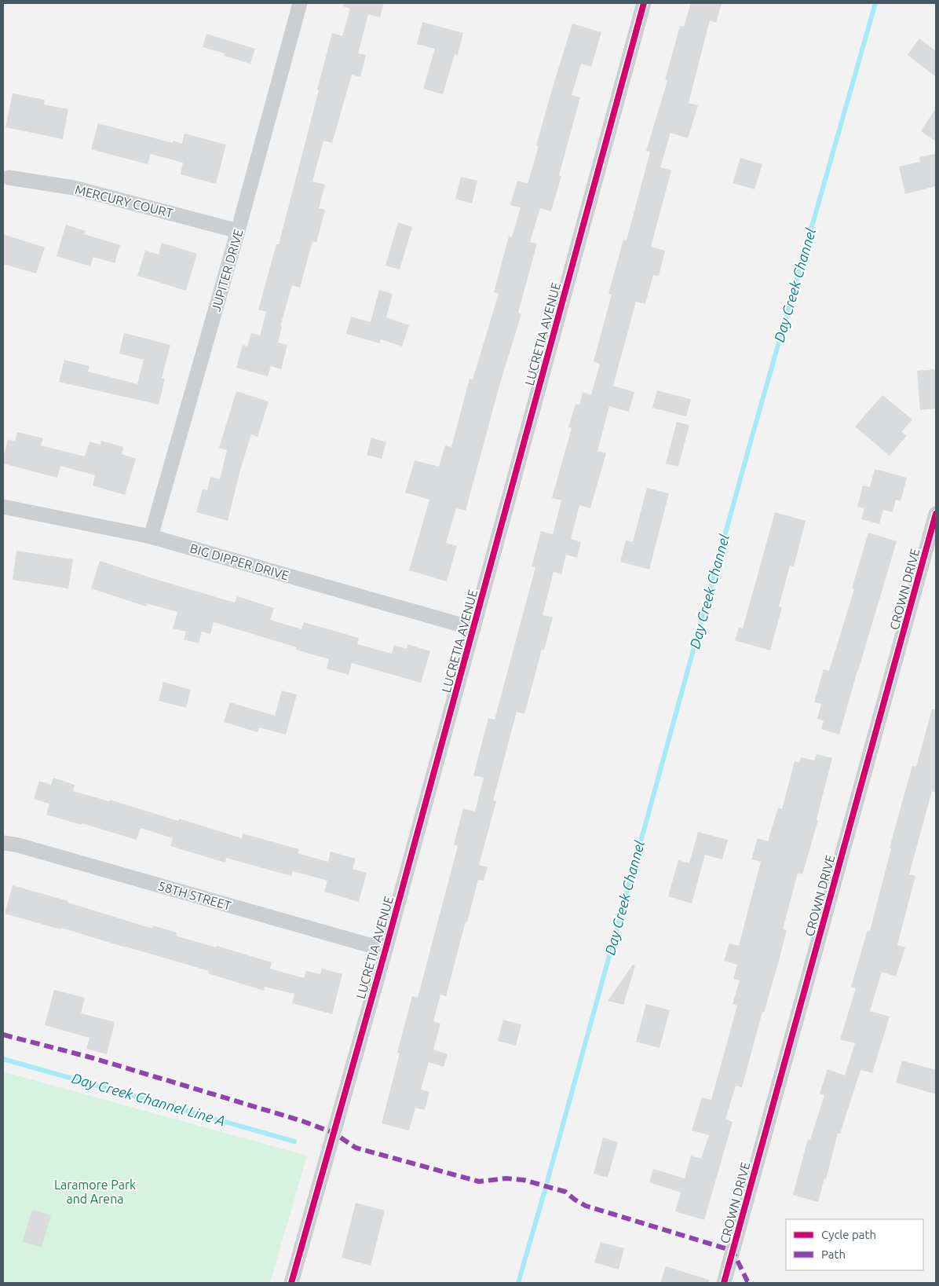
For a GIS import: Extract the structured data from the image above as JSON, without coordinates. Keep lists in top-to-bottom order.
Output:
{
  "streets": {
    "street": [
      "MERCURY COURT",
      "JUPITER DRIVE",
      "LUCRETIA AVENUE",
      "BIG DIPPER DRIVE",
      "CROWN DRIVE",
      "58TH STREET"
    ]
  },
  "crossings": [
    ["MERCURY COURT", "JUPITER DRIVE"],
    ["JUPITER DRIVE", "BIG DIPPER DRIVE"],
    ["LUCRETIA AVENUE", "BIG DIPPER DRIVE"],
    ["LUCRETIA AVENUE", "58TH STREET"]
  ],
  "water": ["Day Creek Channel", "Day Creek Channel Line A"],
  "parks": ["Laramore Park and Arena"],
  "legend": ["Cycle path", "Path"]
}
